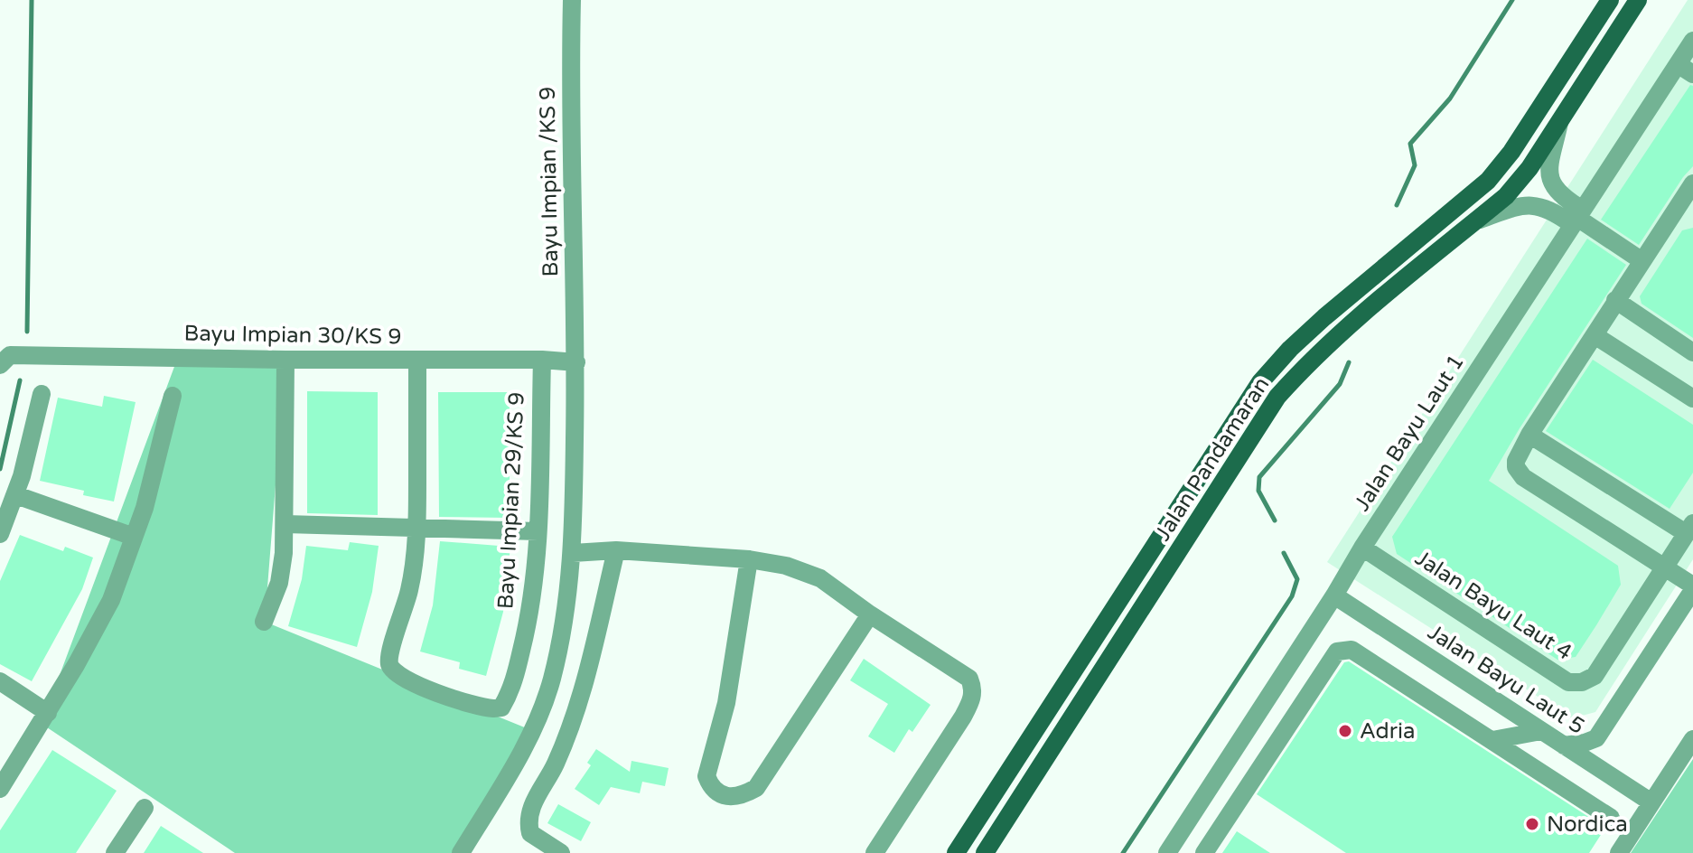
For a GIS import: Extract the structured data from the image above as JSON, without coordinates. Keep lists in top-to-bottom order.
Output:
{
  "streets": {
    "main road": ["Jalan Pandamaran"],
    "street": [
      "Bayu Impian /KS 9",
      "Bayu Impian 30/KS 9",
      "Jalan Bayu Laut 1",
      "Bayu Impian 29/KS 9",
      "Jalan Bayu Laut 4",
      "Jalan Bayu Laut 5"
    ]
  },
  "crossings": [
    ["Bayu Impian /KS 9", "Bayu Impian 30/KS 9"],
    ["Bayu Impian 30/KS 9", "Bayu Impian 29/KS 9"],
    ["Jalan Bayu Laut 1", "Jalan Bayu Laut 4"],
    ["Jalan Bayu Laut 1", "Jalan Bayu Laut 5"]
  ],
  "places": ["Adria", "Nordica"]
}
